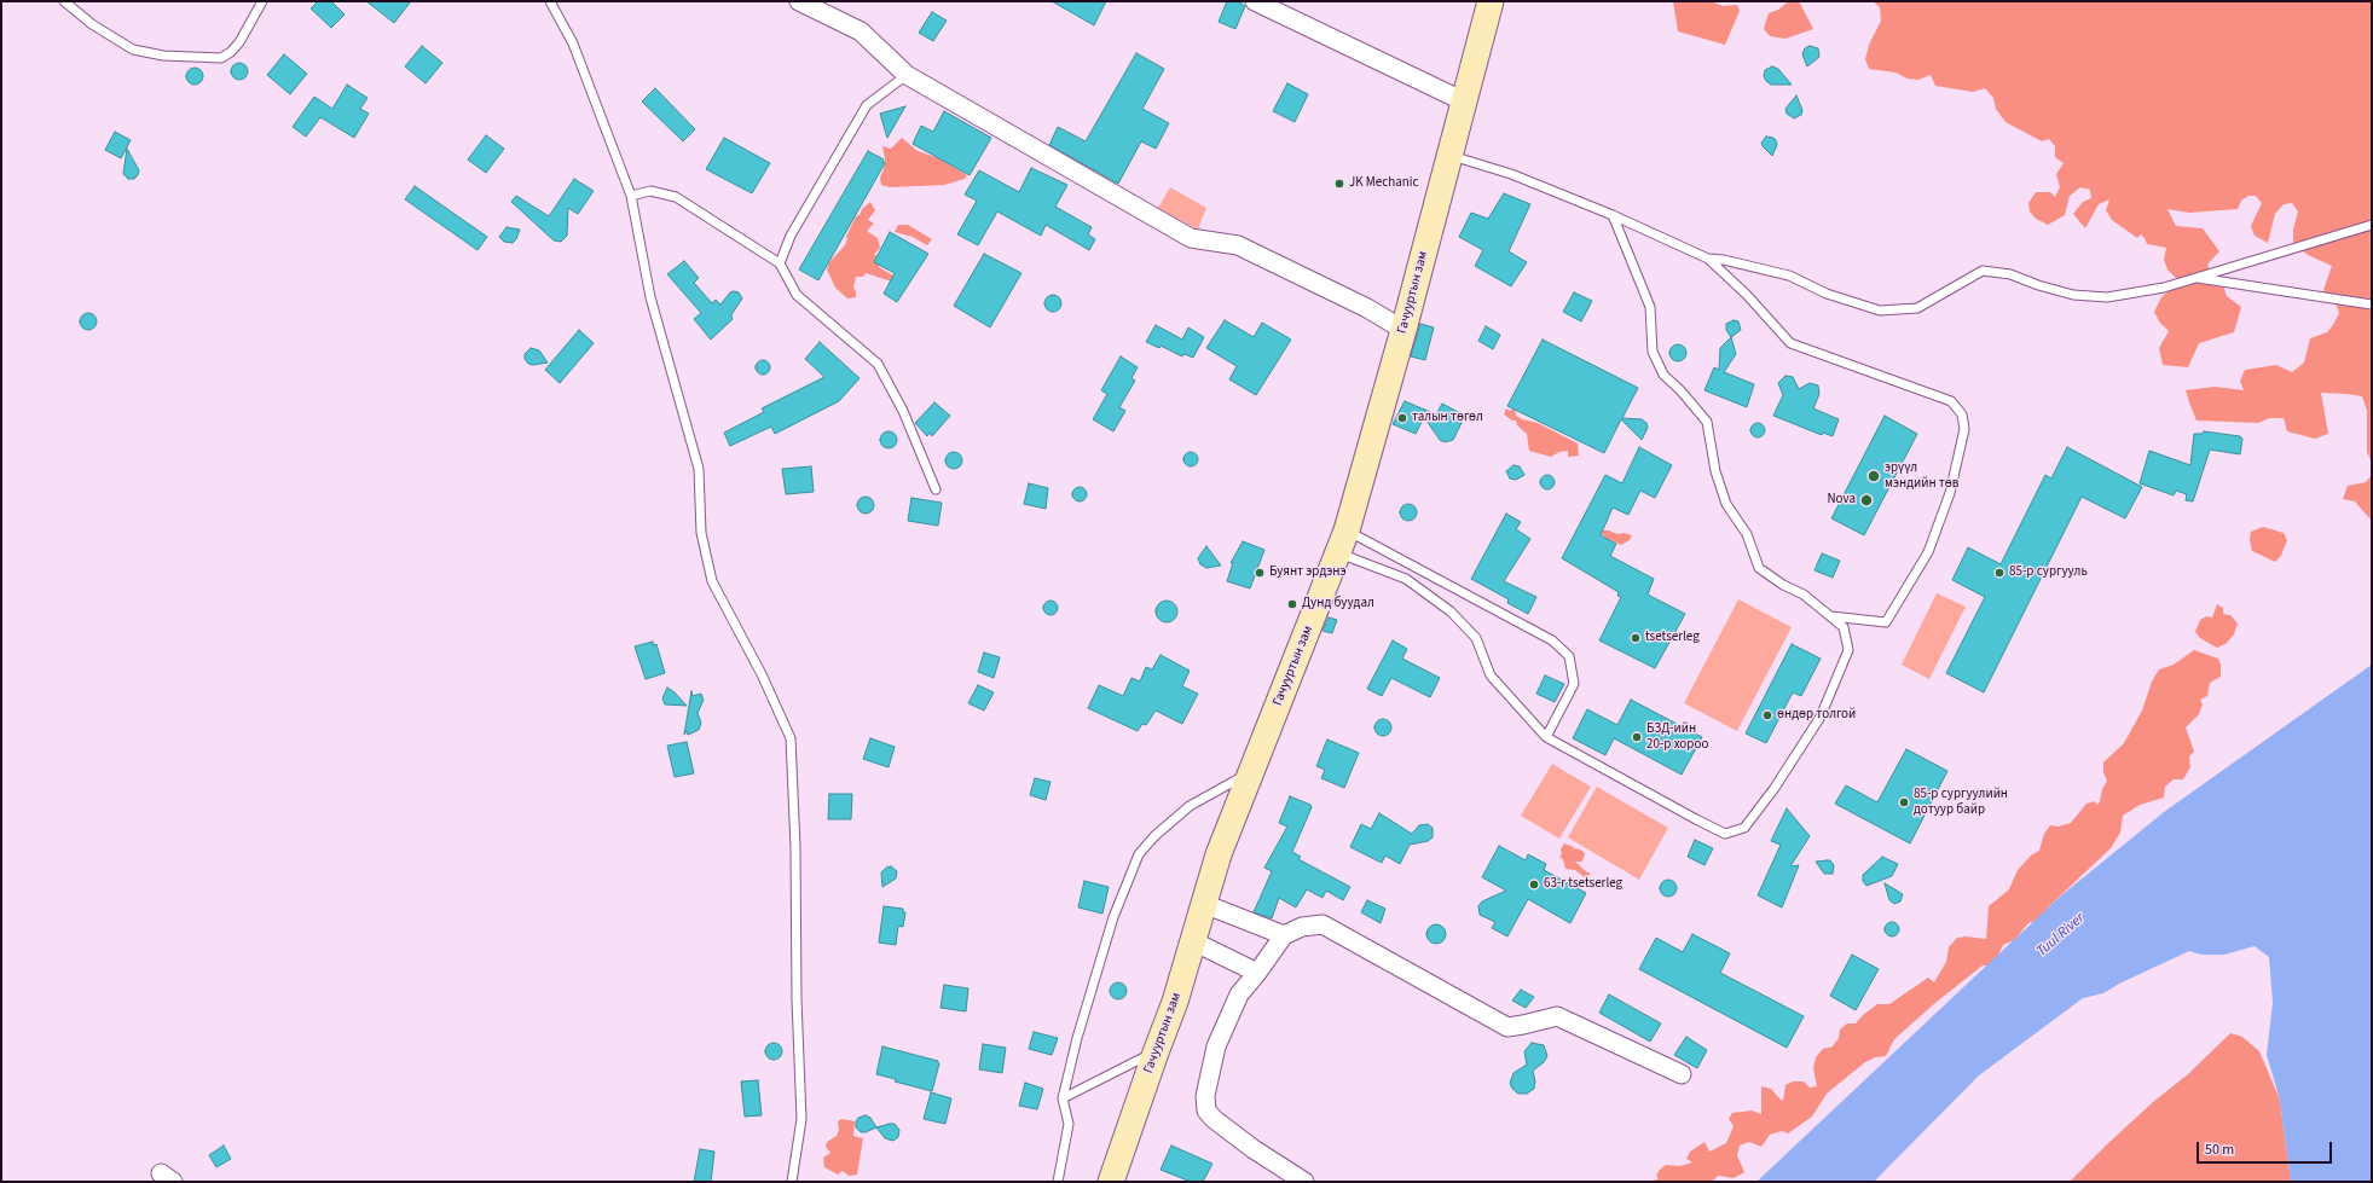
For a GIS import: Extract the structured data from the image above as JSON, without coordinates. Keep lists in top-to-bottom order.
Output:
{
  "streets": {
    "main road": ["Гачууртын зам"]
  },
  "water": ["Tuul River"],
  "places": [
    "JK Mechanic",
    "талын төгөл",
    "эрүүл мэндийн төв",
    "Nova",
    "Буянт эрдэнэ",
    "85-р сургууль",
    "Дунд буудал",
    "tsetserleg",
    "өндөр толгой",
    "БЗД-ийн 20-р хороо",
    "85-р сургуулийн дотуур байр",
    "63-r tsetserleg"
  ],
  "scale_bar": "50 m"
}
